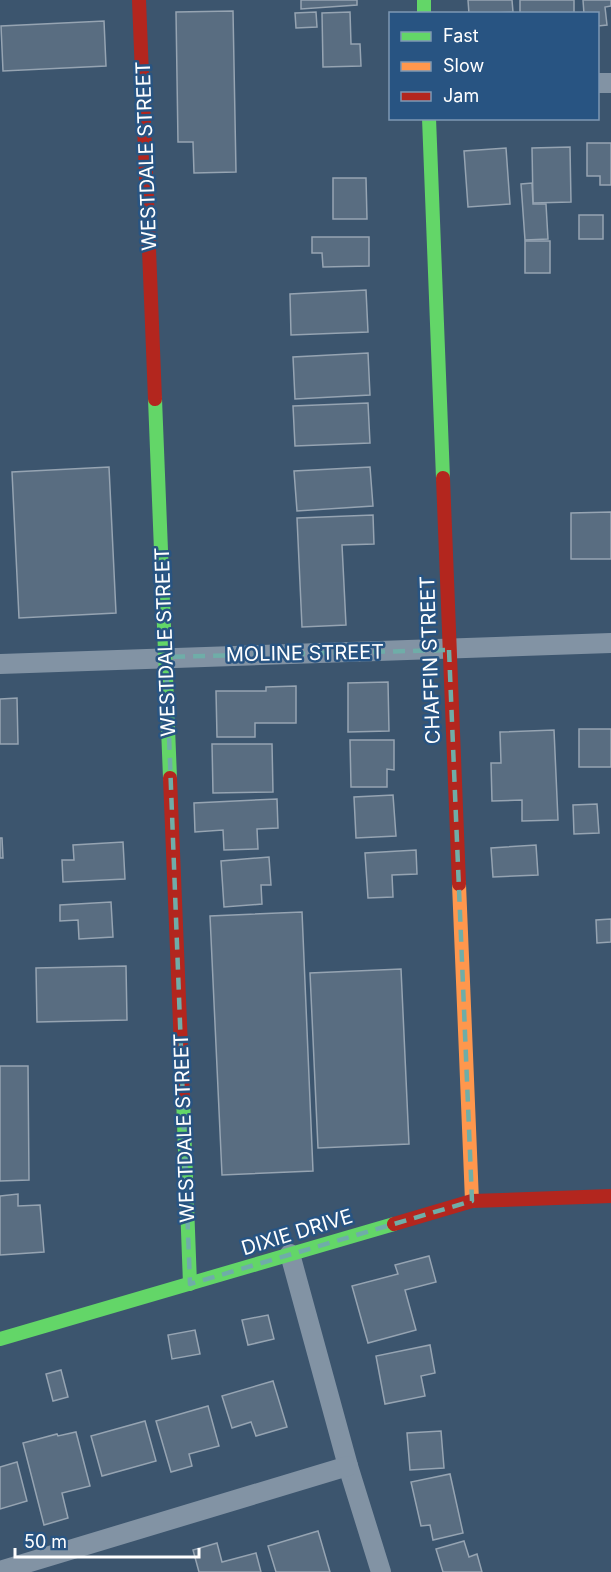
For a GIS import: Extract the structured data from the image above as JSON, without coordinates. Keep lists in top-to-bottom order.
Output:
{
  "streets": {
    "street": [
      "WESTDALE STREET",
      "MOLINE STREET",
      "CHAFFIN STREET",
      "DIXIE DRIVE"
    ]
  },
  "crossings": [
    ["WESTDALE STREET", "MOLINE STREET"],
    ["WESTDALE STREET", "DIXIE DRIVE"],
    ["MOLINE STREET", "CHAFFIN STREET"],
    ["CHAFFIN STREET", "DIXIE DRIVE"]
  ],
  "legend": ["Fast", "Slow", "Jam"],
  "scale_bar": "50 m"
}
